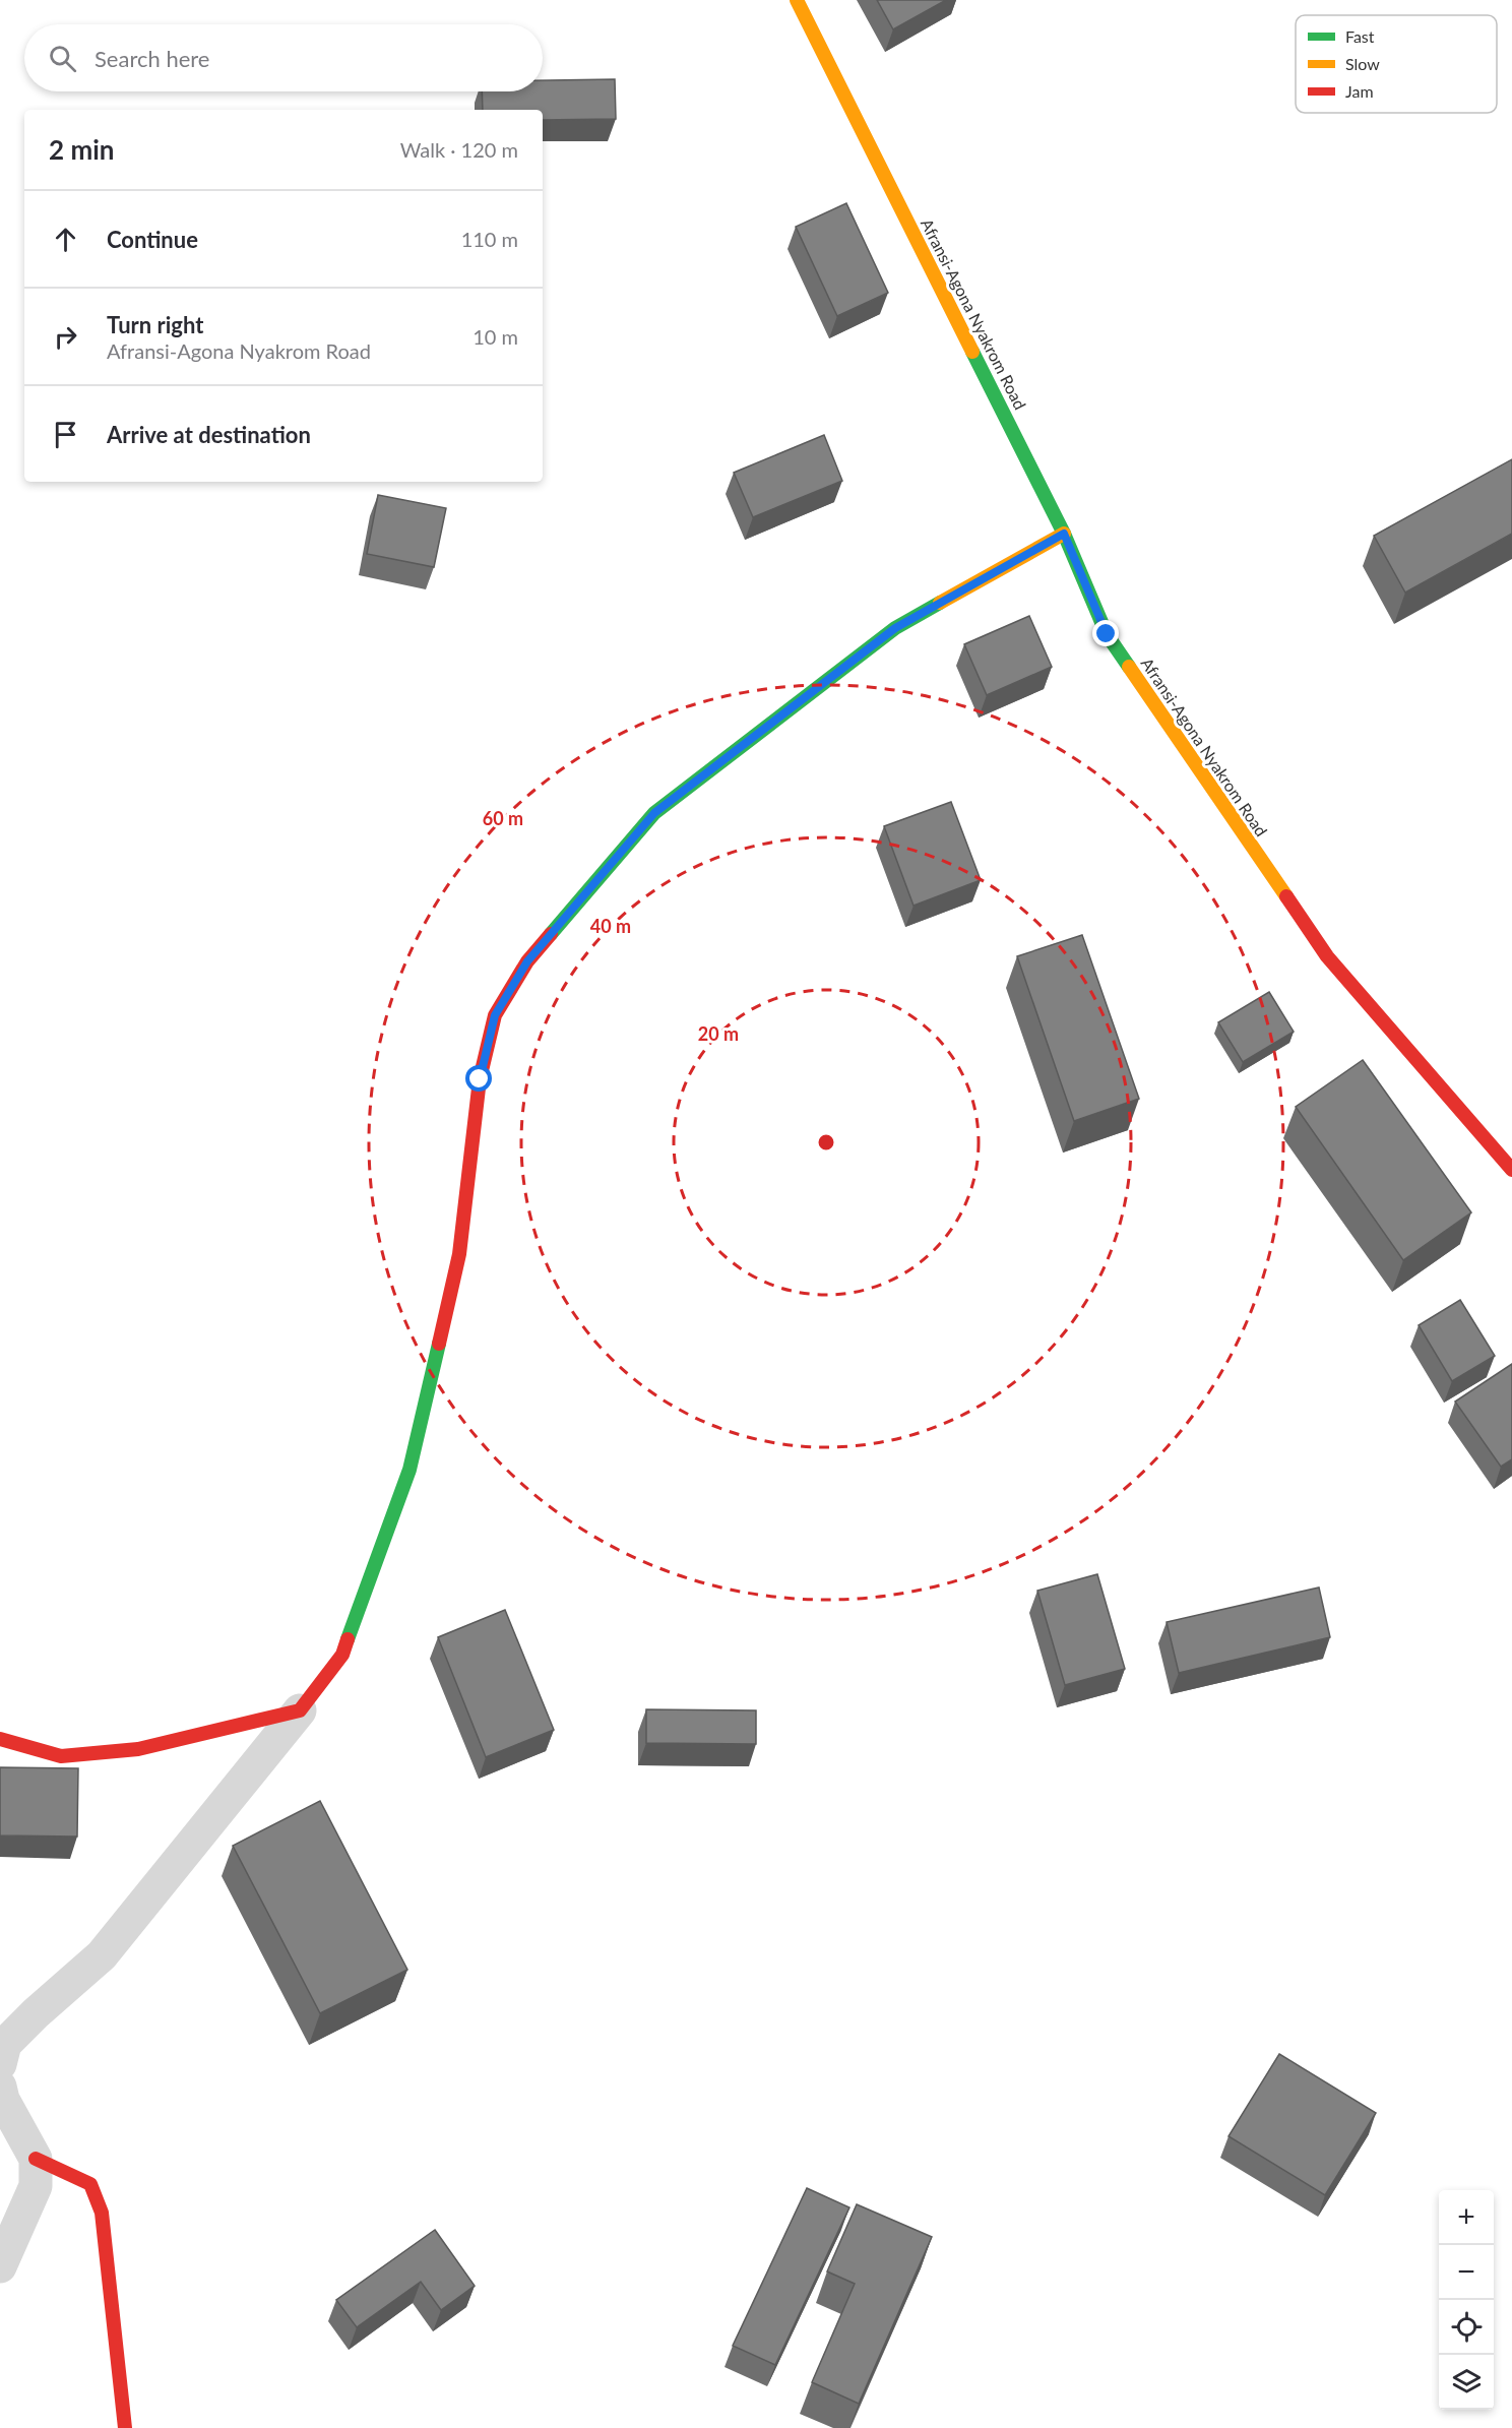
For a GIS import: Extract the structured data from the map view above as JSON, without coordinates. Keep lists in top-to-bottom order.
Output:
{
  "streets": {
    "street": ["Afransi-Agona Nyakrom Road"]
  },
  "legend": ["Fast", "Slow", "Jam"],
  "page": {
    "search": "Search here",
    "heading": ["2 min", "Walk · 120 m"],
    "list": [
      ["Continue", "110 m"],
      ["Turn right", "Afransi-Agona Nyakrom Road", "10 m"],
      "Arrive at destination"
    ],
    "map_buttons": ["+", "−"]
  },
  "rings": ["60 m", "40 m", "20 m"]
}
